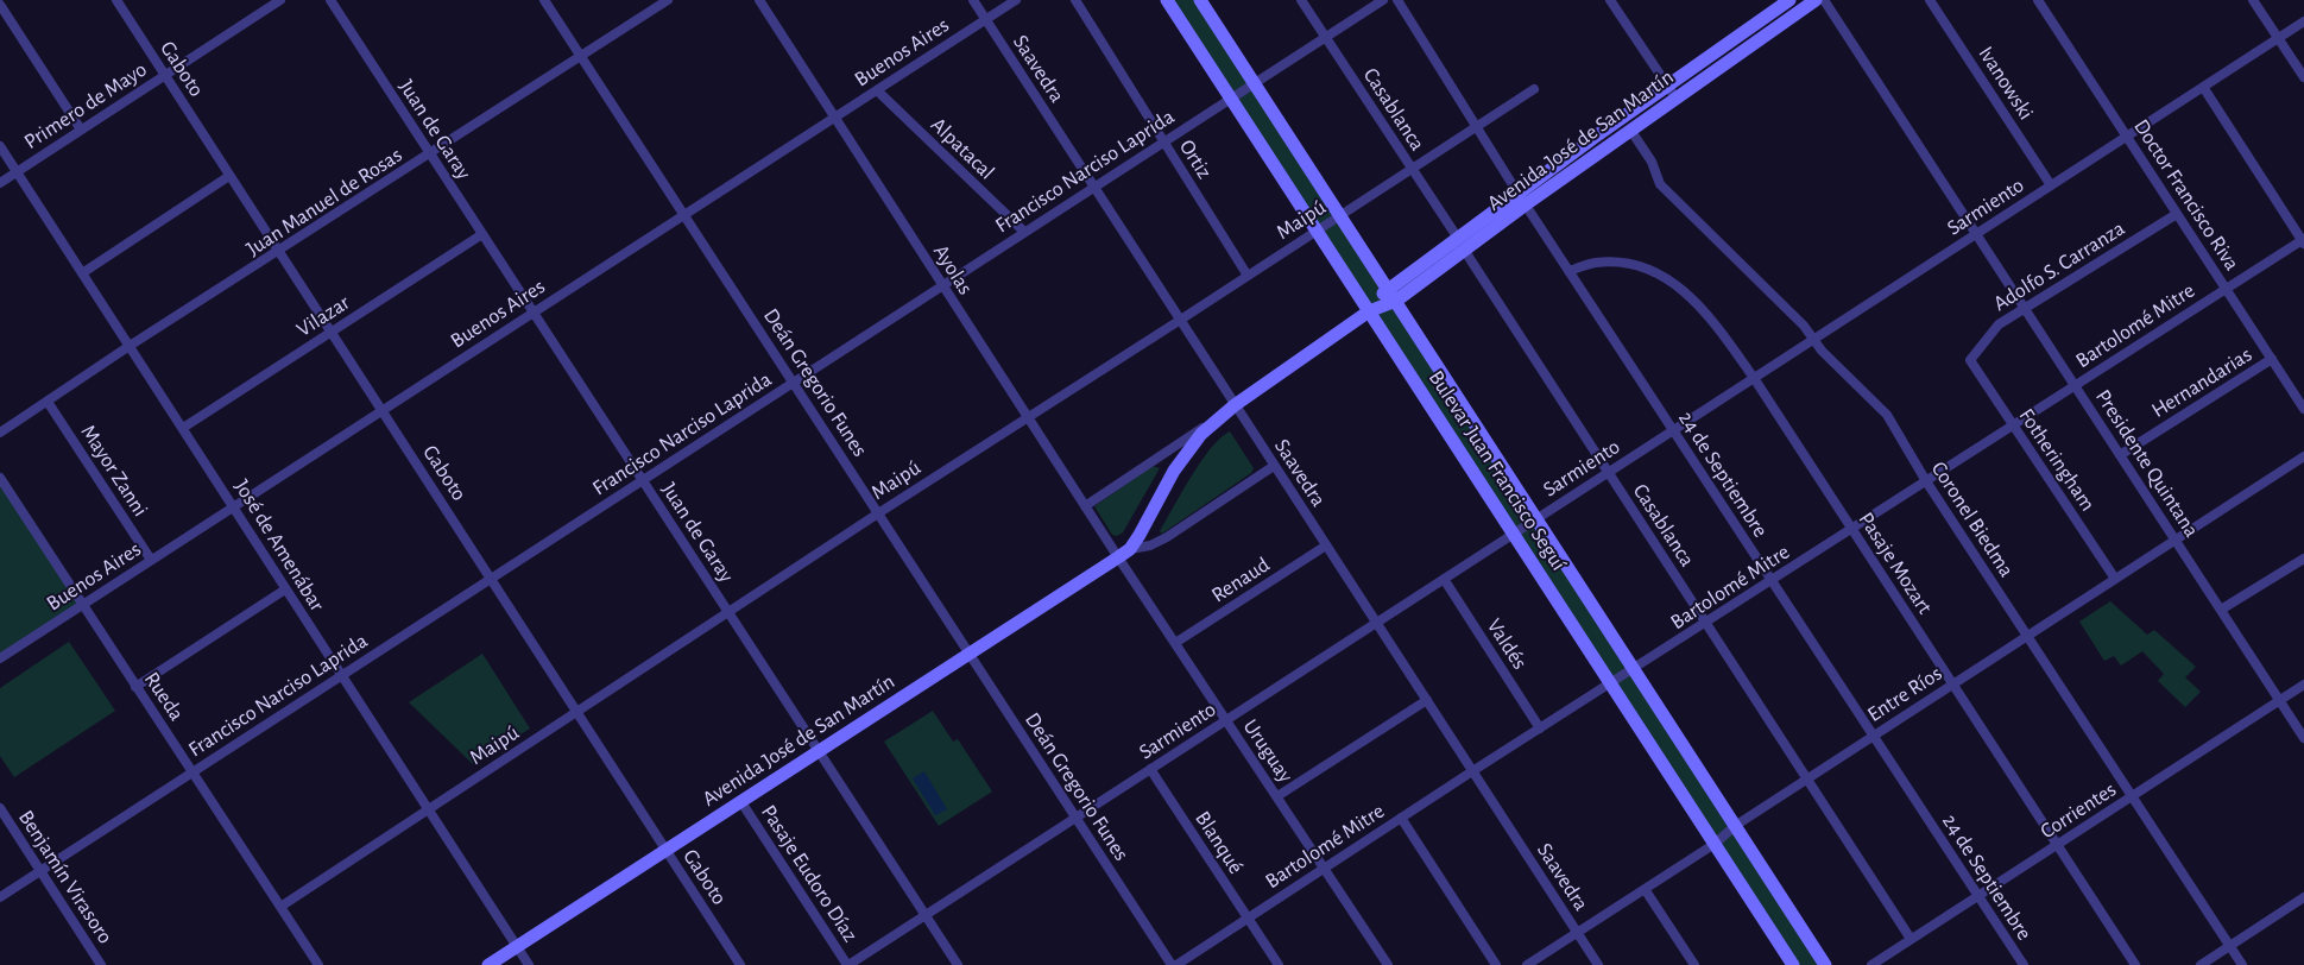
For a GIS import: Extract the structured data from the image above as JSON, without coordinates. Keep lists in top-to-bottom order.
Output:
{
  "streets": {
    "main road": ["Avenida José de San Martín", "Bulevar Juan Francisco Seguí"],
    "street": [
      "Buenos Aires",
      "Gaboto",
      "Saavedra",
      "Ivanowski",
      "Primero de Mayo",
      "Casablanca",
      "Juan de Garay",
      "Alpatacal",
      "Ortiz",
      "Francisco Narciso Laprida",
      "Doctor Francisco Riva",
      "Juan Manuel de Rosas",
      "Sarmiento",
      "Maipú",
      "Adolfo S. Carranza",
      "Ayolas",
      "Vilazar",
      "Bartolomé Mitre",
      "Deán Gregorio Funes",
      "Hernandarias",
      "Fotheringham",
      "Presidente Quintana",
      "Mayor Zanni",
      "24 de Septiembre",
      "Coronel Biedma",
      "José de Amenábar",
      "Pasaje Mozart",
      "Renaud",
      "Valdés",
      "Entre Ríos",
      "Rueda",
      "Uruguay",
      "Corrientes",
      "Blanqué",
      "Pasaje Eudoro Díaz",
      "Benjamín Virasoro"
    ]
  },
  "crossings": [
    ["Buenos Aires", "Gaboto"],
    ["Buenos Aires", "Saavedra"],
    ["Buenos Aires", "Juan de Garay"],
    ["Buenos Aires", "Alpatacal"],
    ["Buenos Aires", "Ayolas"],
    ["Buenos Aires", "Deán Gregorio Funes"],
    ["Buenos Aires", "Mayor Zanni"],
    ["Buenos Aires", "José de Amenábar"],
    ["Buenos Aires", "Rueda"],
    ["Gaboto", "Primero de Mayo"],
    ["Gaboto", "Avenida José de San Martín"],
    ["Gaboto", "Francisco Narciso Laprida"],
    ["Gaboto", "Juan Manuel de Rosas"],
    ["Gaboto", "Maipú"],
    ["Gaboto", "Vilazar"],
    ["Saavedra", "Avenida José de San Martín"],
    ["Saavedra", "Francisco Narciso Laprida"],
    ["Saavedra", "Sarmiento"],
    ["Saavedra", "Maipú"],
    ["Saavedra", "Bartolomé Mitre"],
    ["Saavedra", "Renaud"],
    ["Saavedra", "Entre Ríos"],
    ["Ivanowski", "Sarmiento"],
    ["Primero de Mayo", "José de Amenábar"],
    ["Casablanca", "Avenida José de San Martín"],
    ["Casablanca", "Francisco Narciso Laprida"],
    ["Casablanca", "Sarmiento"],
    ["Casablanca", "Maipú"],
    ["Casablanca", "Bartolomé Mitre"],
    ["Casablanca", "Entre Ríos"],
    ["Casablanca", "Corrientes"],
    ["Juan de Garay", "Avenida José de San Martín"],
    ["Juan de Garay", "Francisco Narciso Laprida"],
    ["Juan de Garay", "Juan Manuel de Rosas"],
    ["Juan de Garay", "Sarmiento"],
    ["Juan de Garay", "Maipú"],
    ["Juan de Garay", "Vilazar"],
    ["Avenida José de San Martín", "Ayolas"],
    ["Avenida José de San Martín", "Deán Gregorio Funes"],
    ["Avenida José de San Martín", "Bulevar Juan Francisco Seguí"],
    ["Avenida José de San Martín", "24 de Septiembre"],
    ["Avenida José de San Martín", "Coronel Biedma"],
    ["Avenida José de San Martín", "José de Amenábar"],
    ["Avenida José de San Martín", "Uruguay"],
    ["Avenida José de San Martín", "Pasaje Eudoro Díaz"],
    ["Alpatacal", "Francisco Narciso Laprida"],
    ["Ortiz", "Francisco Narciso Laprida"],
    ["Ortiz", "Maipú"],
    ["Francisco Narciso Laprida", "Ayolas"],
    ["Francisco Narciso Laprida", "Deán Gregorio Funes"],
    ["Francisco Narciso Laprida", "Bulevar Juan Francisco Seguí"],
    ["Francisco Narciso Laprida", "José de Amenábar"],
    ["Francisco Narciso Laprida", "Rueda"],
    ["Francisco Narciso Laprida", "Benjamín Virasoro"],
    ["Doctor Francisco Riva", "Sarmiento"],
    ["Doctor Francisco Riva", "Adolfo S. Carranza"],
    ["Doctor Francisco Riva", "Bartolomé Mitre"],
    ["Doctor Francisco Riva", "Hernandarias"],
    ["Juan Manuel de Rosas", "Deán Gregorio Funes"],
    ["Juan Manuel de Rosas", "Mayor Zanni"],
    ["Juan Manuel de Rosas", "José de Amenábar"],
    ["Sarmiento", "Deán Gregorio Funes"],
    ["Sarmiento", "Presidente Quintana"],
    ["Sarmiento", "Bulevar Juan Francisco Seguí"],
    ["Sarmiento", "24 de Septiembre"],
    ["Sarmiento", "Coronel Biedma"],
    ["Sarmiento", "Pasaje Mozart"],
    ["Sarmiento", "Valdés"],
    ["Sarmiento", "Uruguay"],
    ["Sarmiento", "Blanqué"],
    ["Sarmiento", "Pasaje Eudoro Díaz"],
    ["Maipú", "Ayolas"],
    ["Maipú", "Deán Gregorio Funes"],
    ["Maipú", "Bulevar Juan Francisco Seguí"],
    ["Maipú", "24 de Septiembre"],
    ["Maipú", "José de Amenábar"],
    ["Maipú", "Rueda"],
    ["Adolfo S. Carranza", "Fotheringham"],
    ["Adolfo S. Carranza", "Presidente Quintana"],
    ["Ayolas", "Uruguay"],
    ["Vilazar", "José de Amenábar"],
    ["Bartolomé Mitre", "Deán Gregorio Funes"],
    ["Bartolomé Mitre", "Fotheringham"],
    ["Bartolomé Mitre", "Presidente Quintana"],
    ["Bartolomé Mitre", "Bulevar Juan Francisco Seguí"],
    ["Bartolomé Mitre", "24 de Septiembre"],
    ["Bartolomé Mitre", "Coronel Biedma"],
    ["Bartolomé Mitre", "Pasaje Mozart"],
    ["Bartolomé Mitre", "Valdés"],
    ["Bartolomé Mitre", "Uruguay"],
    ["Bartolomé Mitre", "Blanqué"],
    ["Hernandarias", "Presidente Quintana"],
    ["Fotheringham", "Entre Ríos"],
    ["Presidente Quintana", "Entre Ríos"],
    ["Presidente Quintana", "Corrientes"],
    ["Bulevar Juan Francisco Seguí", "Entre Ríos"],
    ["24 de Septiembre", "Pasaje Mozart"],
    ["24 de Septiembre", "Entre Ríos"],
    ["24 de Septiembre", "Corrientes"],
    ["Coronel Biedma", "Entre Ríos"],
    ["Coronel Biedma", "Corrientes"],
    ["Pasaje Mozart", "Entre Ríos"],
    ["Pasaje Mozart", "Corrientes"],
    ["Renaud", "Uruguay"]
  ]
}
